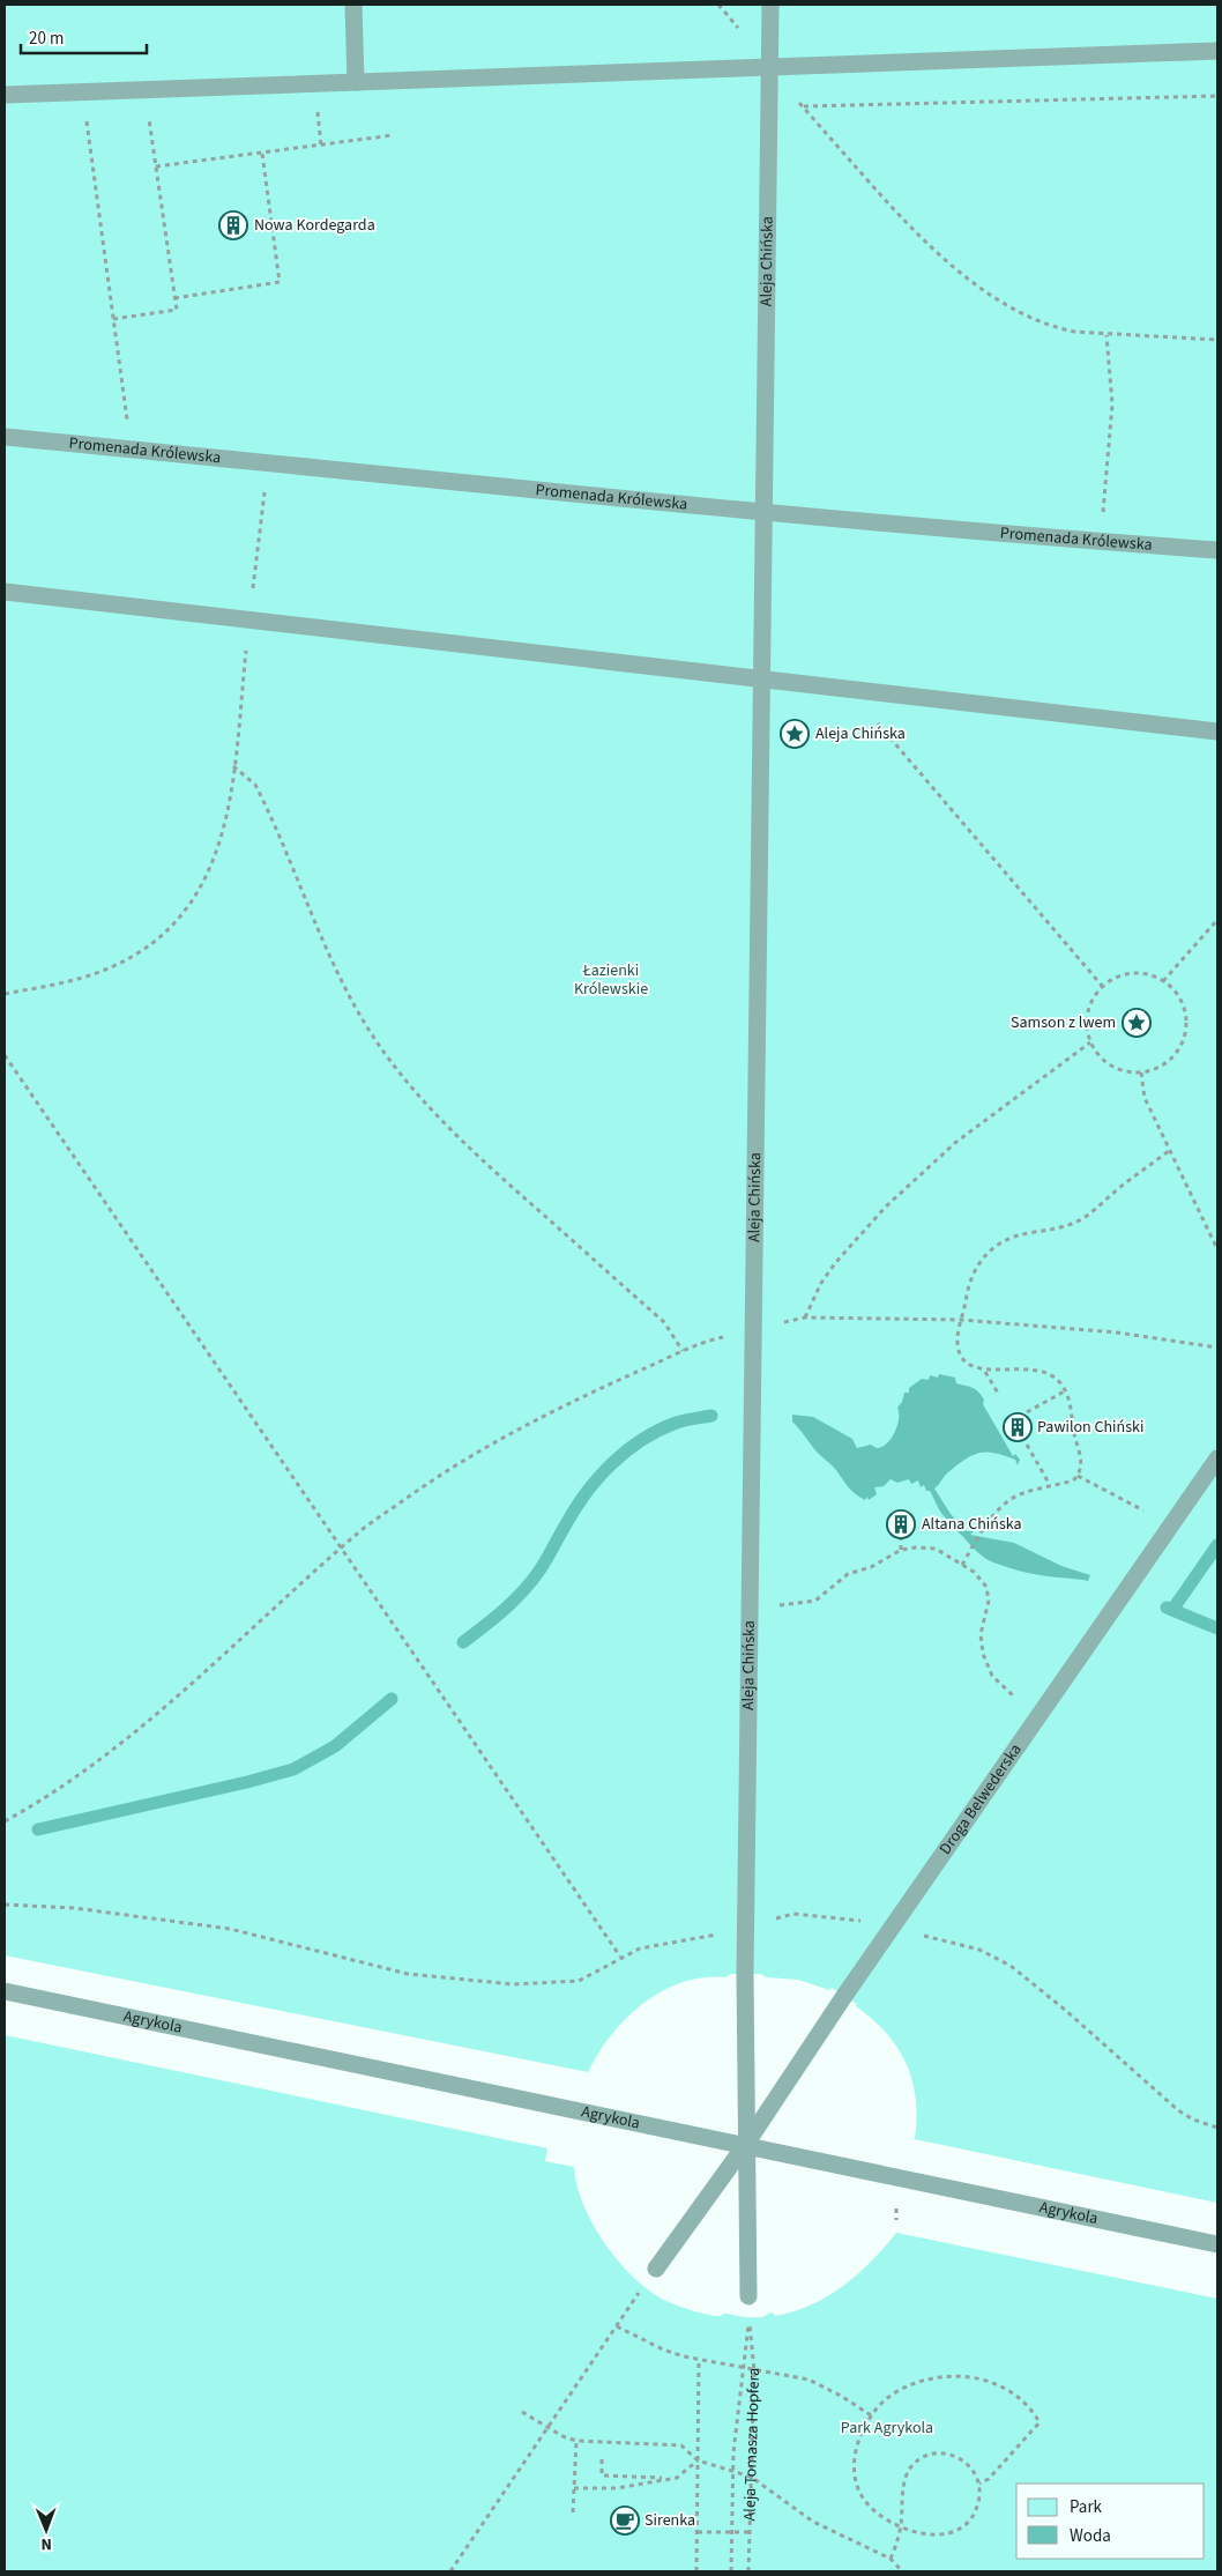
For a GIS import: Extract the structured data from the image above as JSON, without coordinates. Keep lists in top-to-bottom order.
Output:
{
  "streets": {
    "street": [
      "Aleja Chińska",
      "Promenada Królewska",
      "Droga Belwederska",
      "Agrykola"
    ],
    "path": ["Aleja Tomasza Hopfera"]
  },
  "crossings": [
    ["Aleja Chińska", "Promenada Królewska"],
    ["Aleja Chińska", "Droga Belwederska"],
    ["Aleja Chińska", "Agrykola"],
    ["Droga Belwederska", "Agrykola"]
  ],
  "parks": ["Łazienki Królewskie", "Park Agrykola"],
  "places": {
    "building": ["Nowa Kordegarda", "Pawilon Chiński", "Altana Chińska"],
    "place": ["Aleja Chińska", "Samson z lwem"],
    "cafe": ["Sirenka"]
  },
  "legend": ["Park", "Woda"],
  "scale_bar": "20 m",
  "north": "bottom"
}
